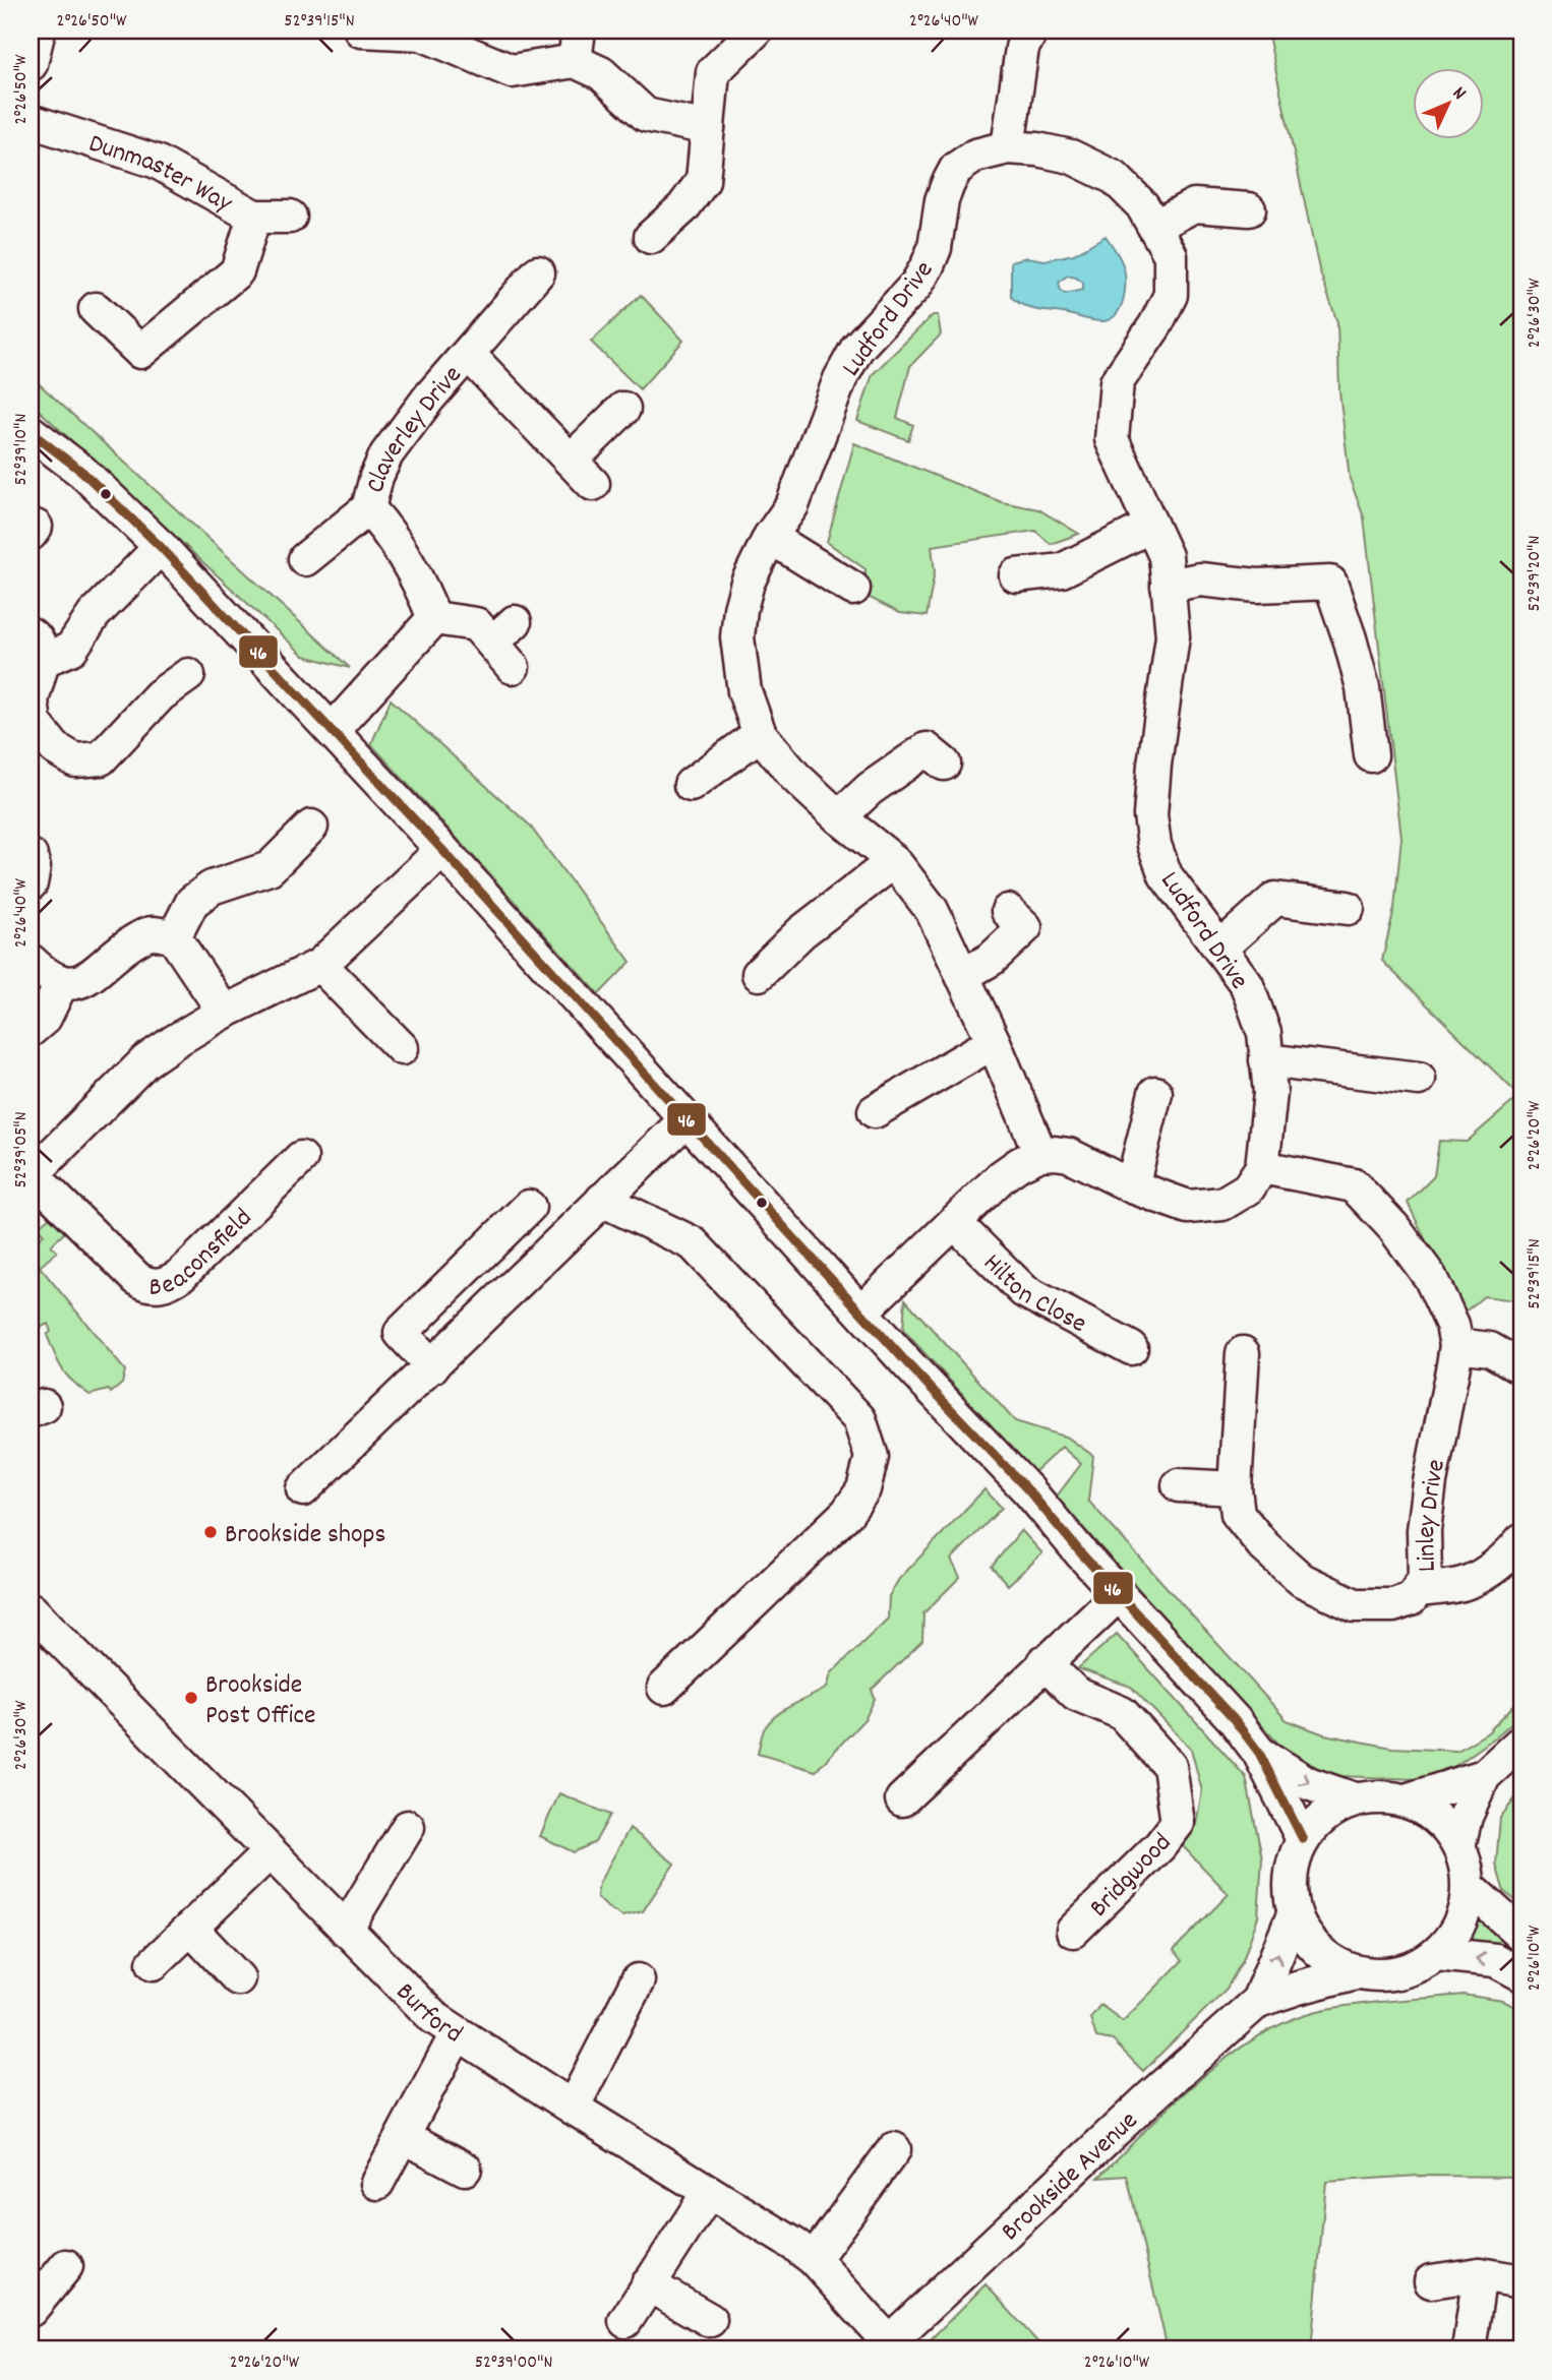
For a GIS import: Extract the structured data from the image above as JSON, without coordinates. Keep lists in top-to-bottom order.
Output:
{
  "streets": {
    "street": [
      "Dunmaster Way",
      "Ludford Drive",
      "Claverley Drive",
      "Beaconsfield",
      "Hilton Close",
      "Linley Drive",
      "Bridgwood",
      "Burford",
      "Brookside Avenue"
    ]
  },
  "crossings": [
    ["Ludford Drive", "Linley Drive"],
    ["Burford", "Brookside Avenue"]
  ],
  "places": ["Brookside shops", "Brookside Post Office"],
  "lines": ["transit line 46"],
  "north": "top right",
  "coordinates": [
    "2°26'50\"W",
    "52°39'15\"N",
    "2°26'40\"W",
    "2°26'30\"W",
    "52°39'10\"N",
    "52°39'20\"N",
    "2°26'20\"W",
    "52°39'05\"N",
    "2°26'10\"W",
    "52°39'00\"N"
  ]
}
